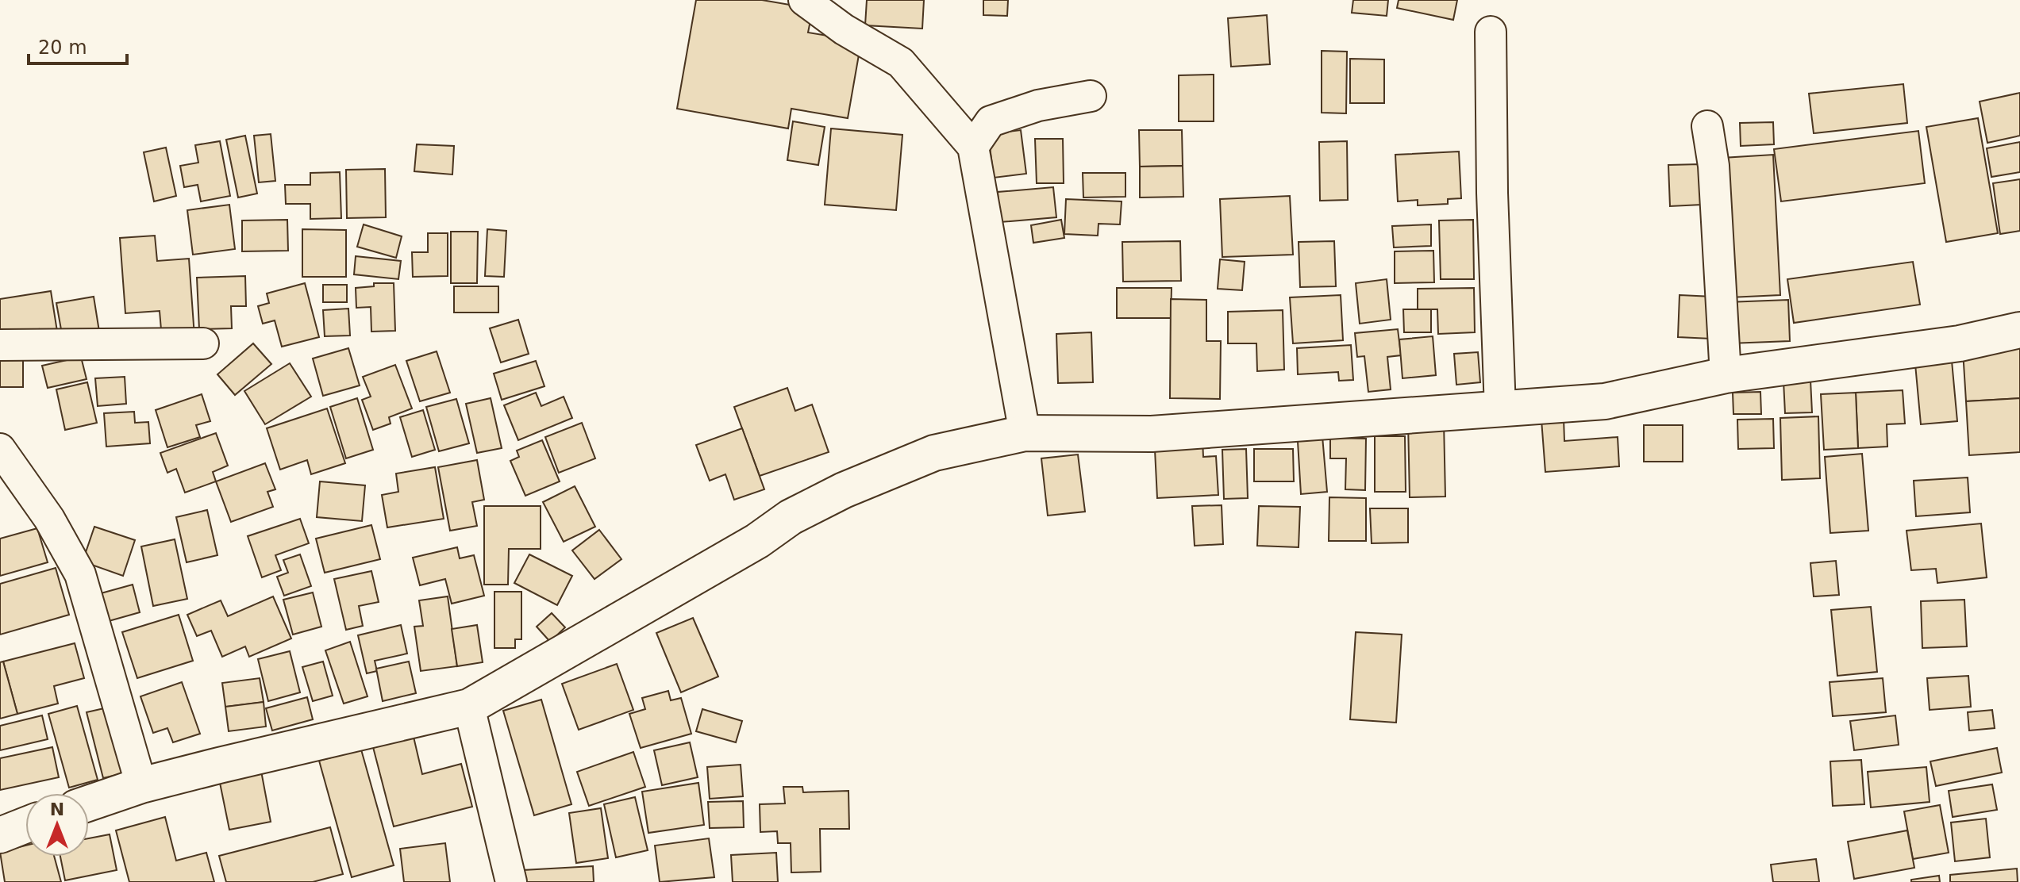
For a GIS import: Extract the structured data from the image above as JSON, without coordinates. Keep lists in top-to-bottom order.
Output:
{
  "scale_bar": "20 m",
  "north": "top"
}
